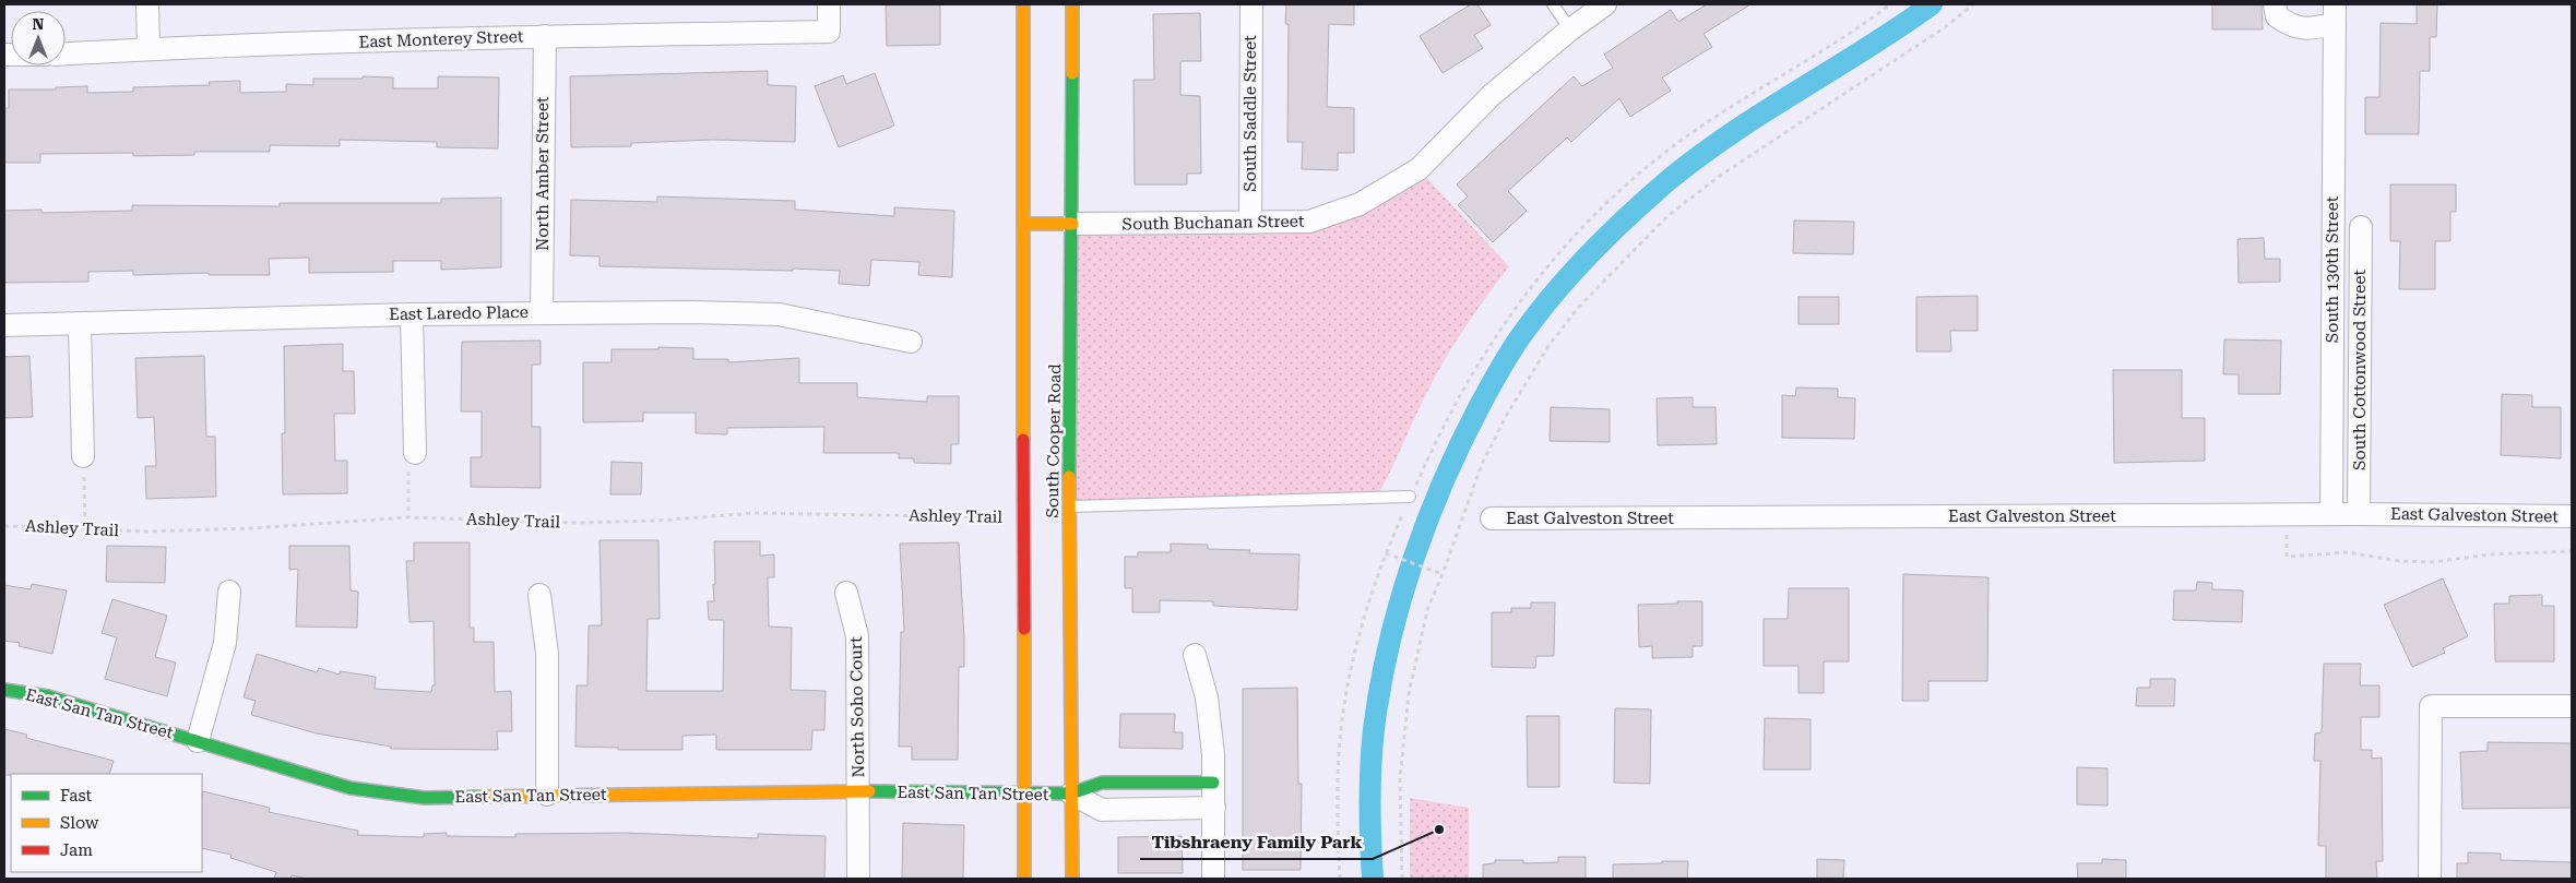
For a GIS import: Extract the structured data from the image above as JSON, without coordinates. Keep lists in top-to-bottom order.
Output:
{
  "streets": {
    "main road": ["South Cooper Road", "East San Tan Street"],
    "street": [
      "East Monterey Street",
      "South Saddle Street",
      "North Amber Street",
      "South Buchanan Street",
      "South 130th Street",
      "East Laredo Place",
      "South Cottonwood Street",
      "East Galveston Street",
      "North Soho Court"
    ],
    "path": ["Ashley Trail"]
  },
  "crossings": [
    ["East Monterey Street", "North Amber Street"],
    ["South Saddle Street", "South Buchanan Street"],
    ["North Amber Street", "East Laredo Place"],
    ["South Buchanan Street", "South Cooper Road"],
    ["South 130th Street", "East Galveston Street"],
    ["South Cottonwood Street", "East Galveston Street"],
    ["South Cooper Road", "Ashley Trail"],
    ["South Cooper Road", "East San Tan Street"],
    ["North Soho Court", "East San Tan Street"]
  ],
  "places": ["Tibshraeny Family Park"],
  "legend": ["Fast", "Slow", "Jam"],
  "north": "top"
}
